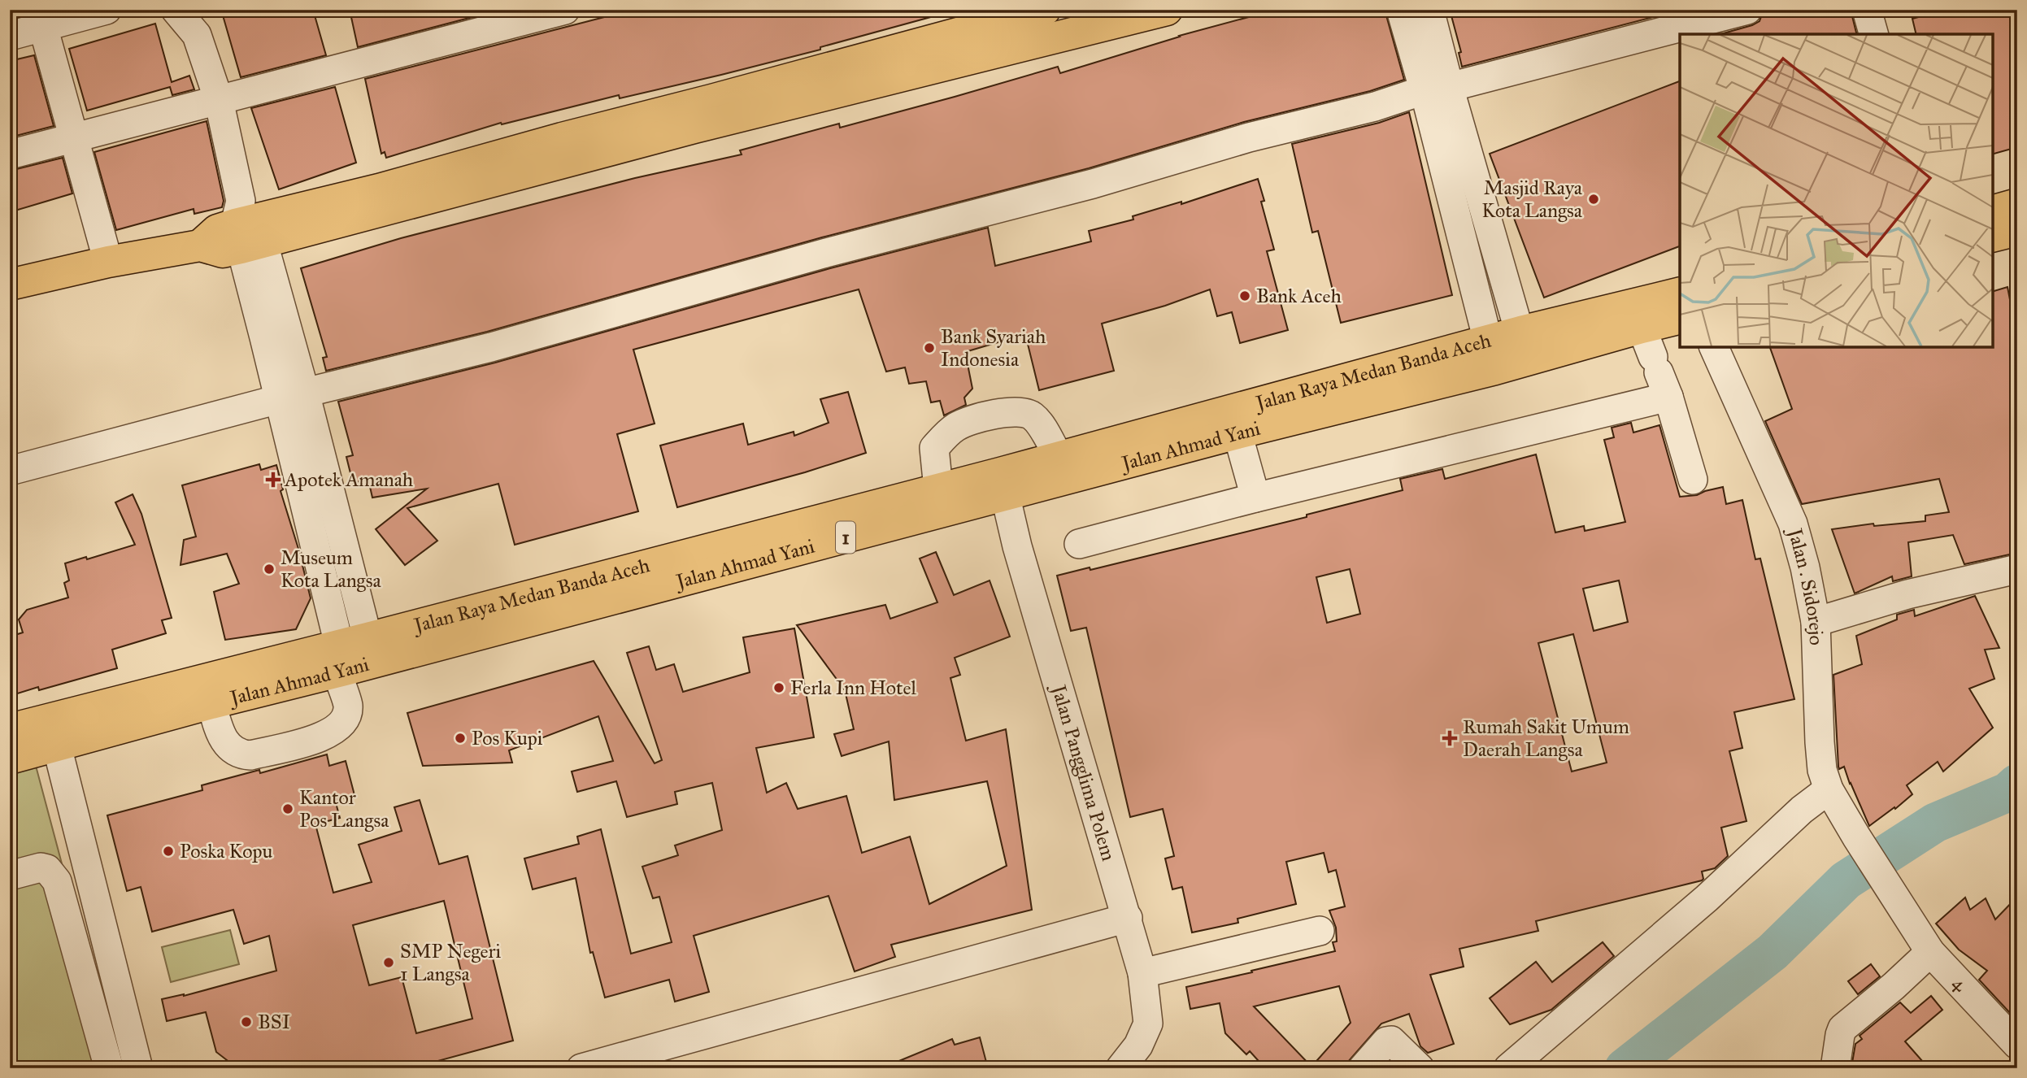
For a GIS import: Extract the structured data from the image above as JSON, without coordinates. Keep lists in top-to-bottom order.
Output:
{
  "streets": {
    "main road": ["Jalan Raya Medan Banda Aceh", "Jalan Ahmad Yani", "1"],
    "street": ["Jalan . Sidorejo", "Jalan Pangglima Polem", "4"]
  },
  "crossings": [
    ["Jalan Raya Medan Banda Aceh", "Jalan Ahmad Yani"],
    ["Jalan Raya Medan Banda Aceh", "Jalan Pangglima Polem"],
    ["Jalan Ahmad Yani", "1"],
    ["Jalan Ahmad Yani", "Jalan Pangglima Polem"],
    ["Jalan . Sidorejo", "4"]
  ],
  "places": {
    "other": [
      "Masjid Raya Kota Langsa",
      "Bank Aceh",
      "Bank Syariah Indonesia",
      "Museum Kota Langsa",
      "Ferla Inn Hotel",
      "Pos Kupi",
      "Kantor Pos Langsa",
      "Poska Kopu",
      "SMP Negeri 1 Langsa",
      "BSI"
    ],
    "health": ["Apotek Amanah", "Rumah Sakit Umum Daerah Langsa"]
  }
}
